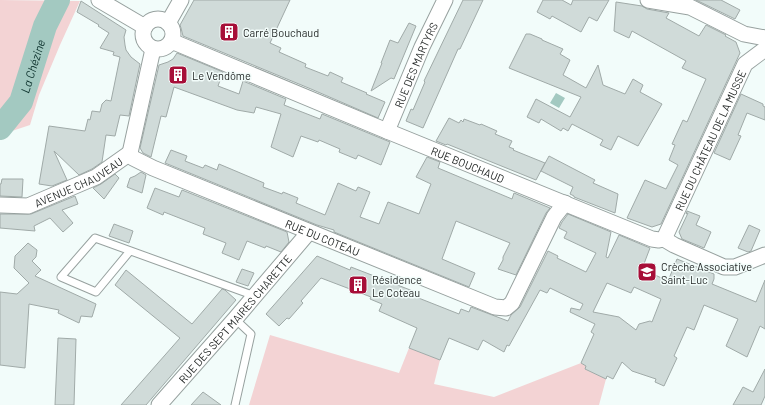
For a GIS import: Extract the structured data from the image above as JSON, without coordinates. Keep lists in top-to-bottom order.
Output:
{
  "streets": {
    "street": [
      "RUE DES MARTYRS",
      "RUE DU CHÂTEAU DE LA MUSSE",
      "RUE BOUCHAUD",
      "AVENUE CHAUVEAU",
      "RUE DU COTEAU",
      "RUE DES SEPT MAIRES CHARETTE"
    ]
  },
  "crossings": [
    ["RUE DES MARTYRS", "RUE BOUCHAUD"],
    ["RUE DU CHÂTEAU DE LA MUSSE", "RUE BOUCHAUD"],
    ["RUE BOUCHAUD", "RUE DU COTEAU"],
    ["AVENUE CHAUVEAU", "RUE DU COTEAU"],
    ["RUE DU COTEAU", "RUE DES SEPT MAIRES CHARETTE"]
  ],
  "water": ["La Chézine"],
  "places": {
    "building": ["Carré Bouchaud", "Le Vendôme", "Résidence Le Coteau"],
    "school or university": ["Crèche Associative Saint-Luc"]
  }
}
